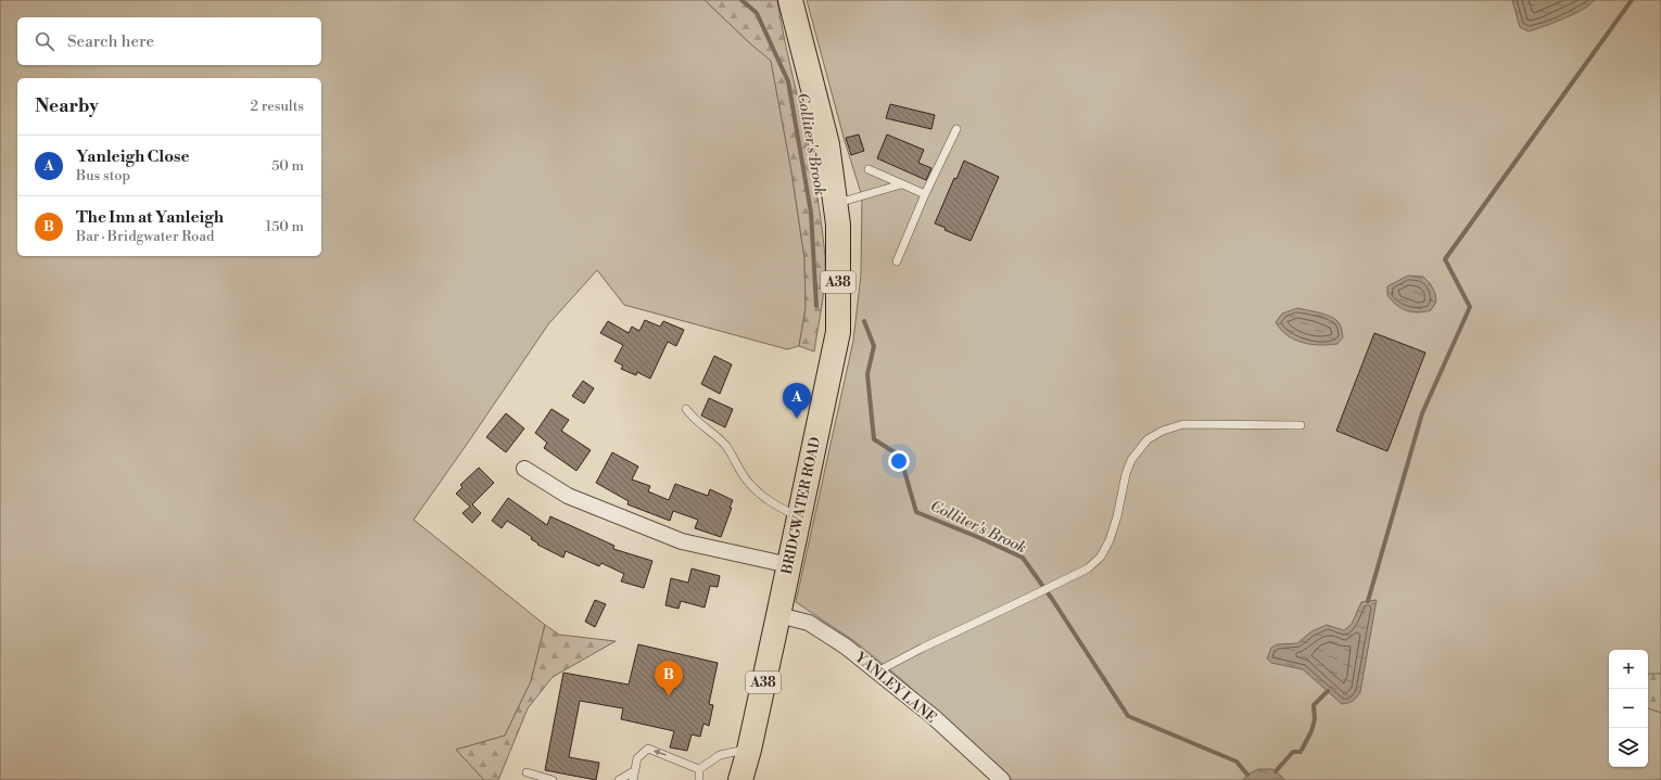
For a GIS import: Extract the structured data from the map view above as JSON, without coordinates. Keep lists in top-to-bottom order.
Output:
{
  "streets": {
    "highway": ["A38", "BRIDGWATER ROAD"],
    "street": ["YANLEY LANE"]
  },
  "crossings": [
    ["BRIDGWATER ROAD", "YANLEY LANE"]
  ],
  "water": ["Colliter's Brook"],
  "page": {
    "search": "Search here",
    "heading": ["Nearby", "2 results"],
    "list": [
      {
        "mark": "A",
        "name": "Yanleigh Close",
        "note": "Bus stop",
        "value": "50 m"
      },
      {
        "mark": "B",
        "name": "The Inn at Yanleigh",
        "note": "Bar · Bridgwater Road",
        "value": "150 m"
      }
    ],
    "pins": ["A", "B"],
    "map_buttons": ["+", "−"]
  }
}
